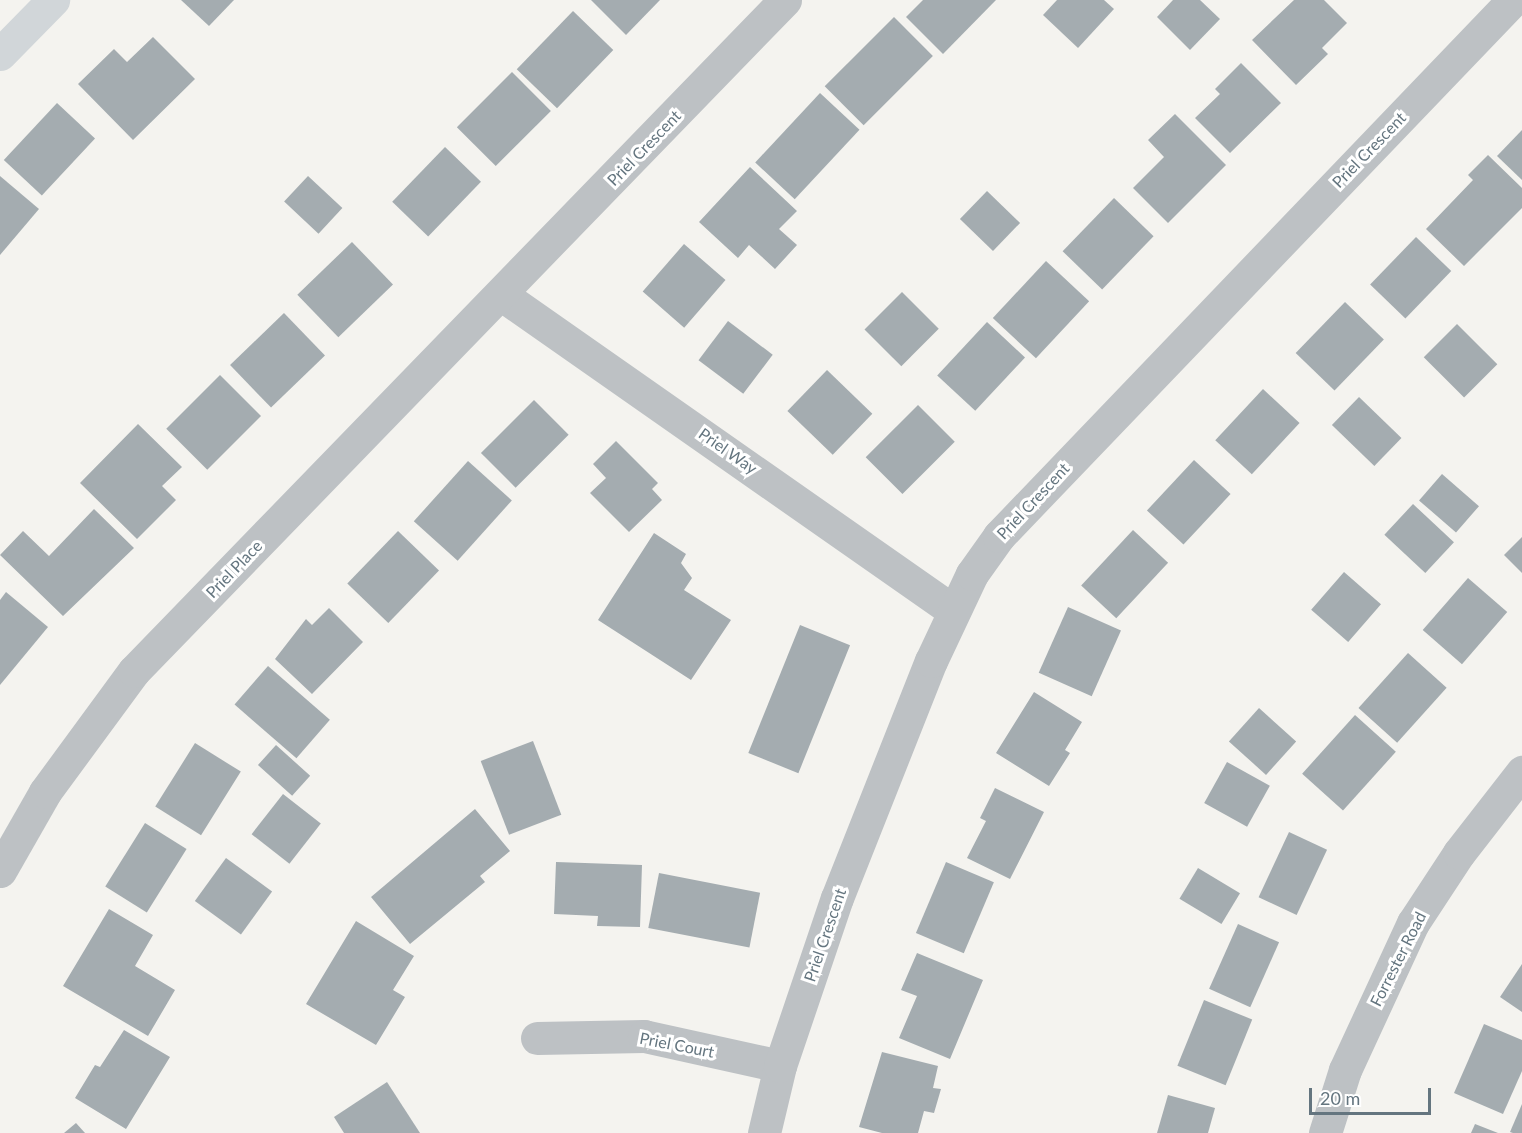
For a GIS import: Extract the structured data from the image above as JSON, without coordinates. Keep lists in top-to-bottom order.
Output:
{
  "streets": {
    "street": [
      "Priel Crescent",
      "Priel Way",
      "Priel Place",
      "Forrester Road",
      "Priel Court"
    ]
  },
  "crossings": [
    ["Priel Crescent", "Priel Way"],
    ["Priel Crescent", "Priel Place"],
    ["Priel Crescent", "Priel Court"],
    ["Priel Way", "Priel Place"]
  ],
  "scale_bar": "20 m"
}
